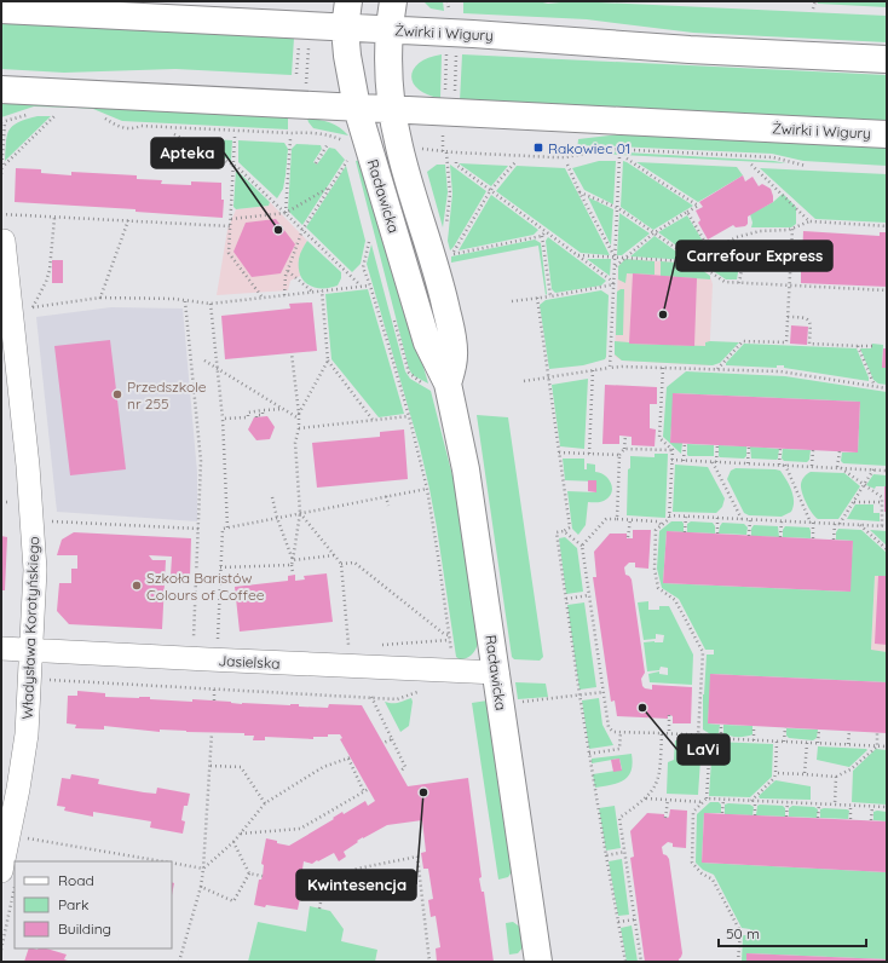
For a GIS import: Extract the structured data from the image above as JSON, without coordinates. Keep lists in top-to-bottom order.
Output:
{
  "streets": {
    "main road": ["Żwirki i Wigury", "Racławicka"],
    "street": ["Władysława Korotyńskiego", "Jasielska"]
  },
  "crossings": [
    ["Żwirki i Wigury", "Racławicka"],
    ["Racławicka", "Jasielska"],
    ["Władysława Korotyńskiego", "Jasielska"]
  ],
  "places": {
    "transit": ["Rakowiec 01"],
    "other": [
      "Apteka",
      "Carrefour Express",
      "Przedszkole nr 255",
      "Szkoła Baristów Colours of Coffee",
      "LaVi",
      "Kwintesencja"
    ]
  },
  "legend": ["Road", "Park", "Building"],
  "scale_bar": "50 m"
}
